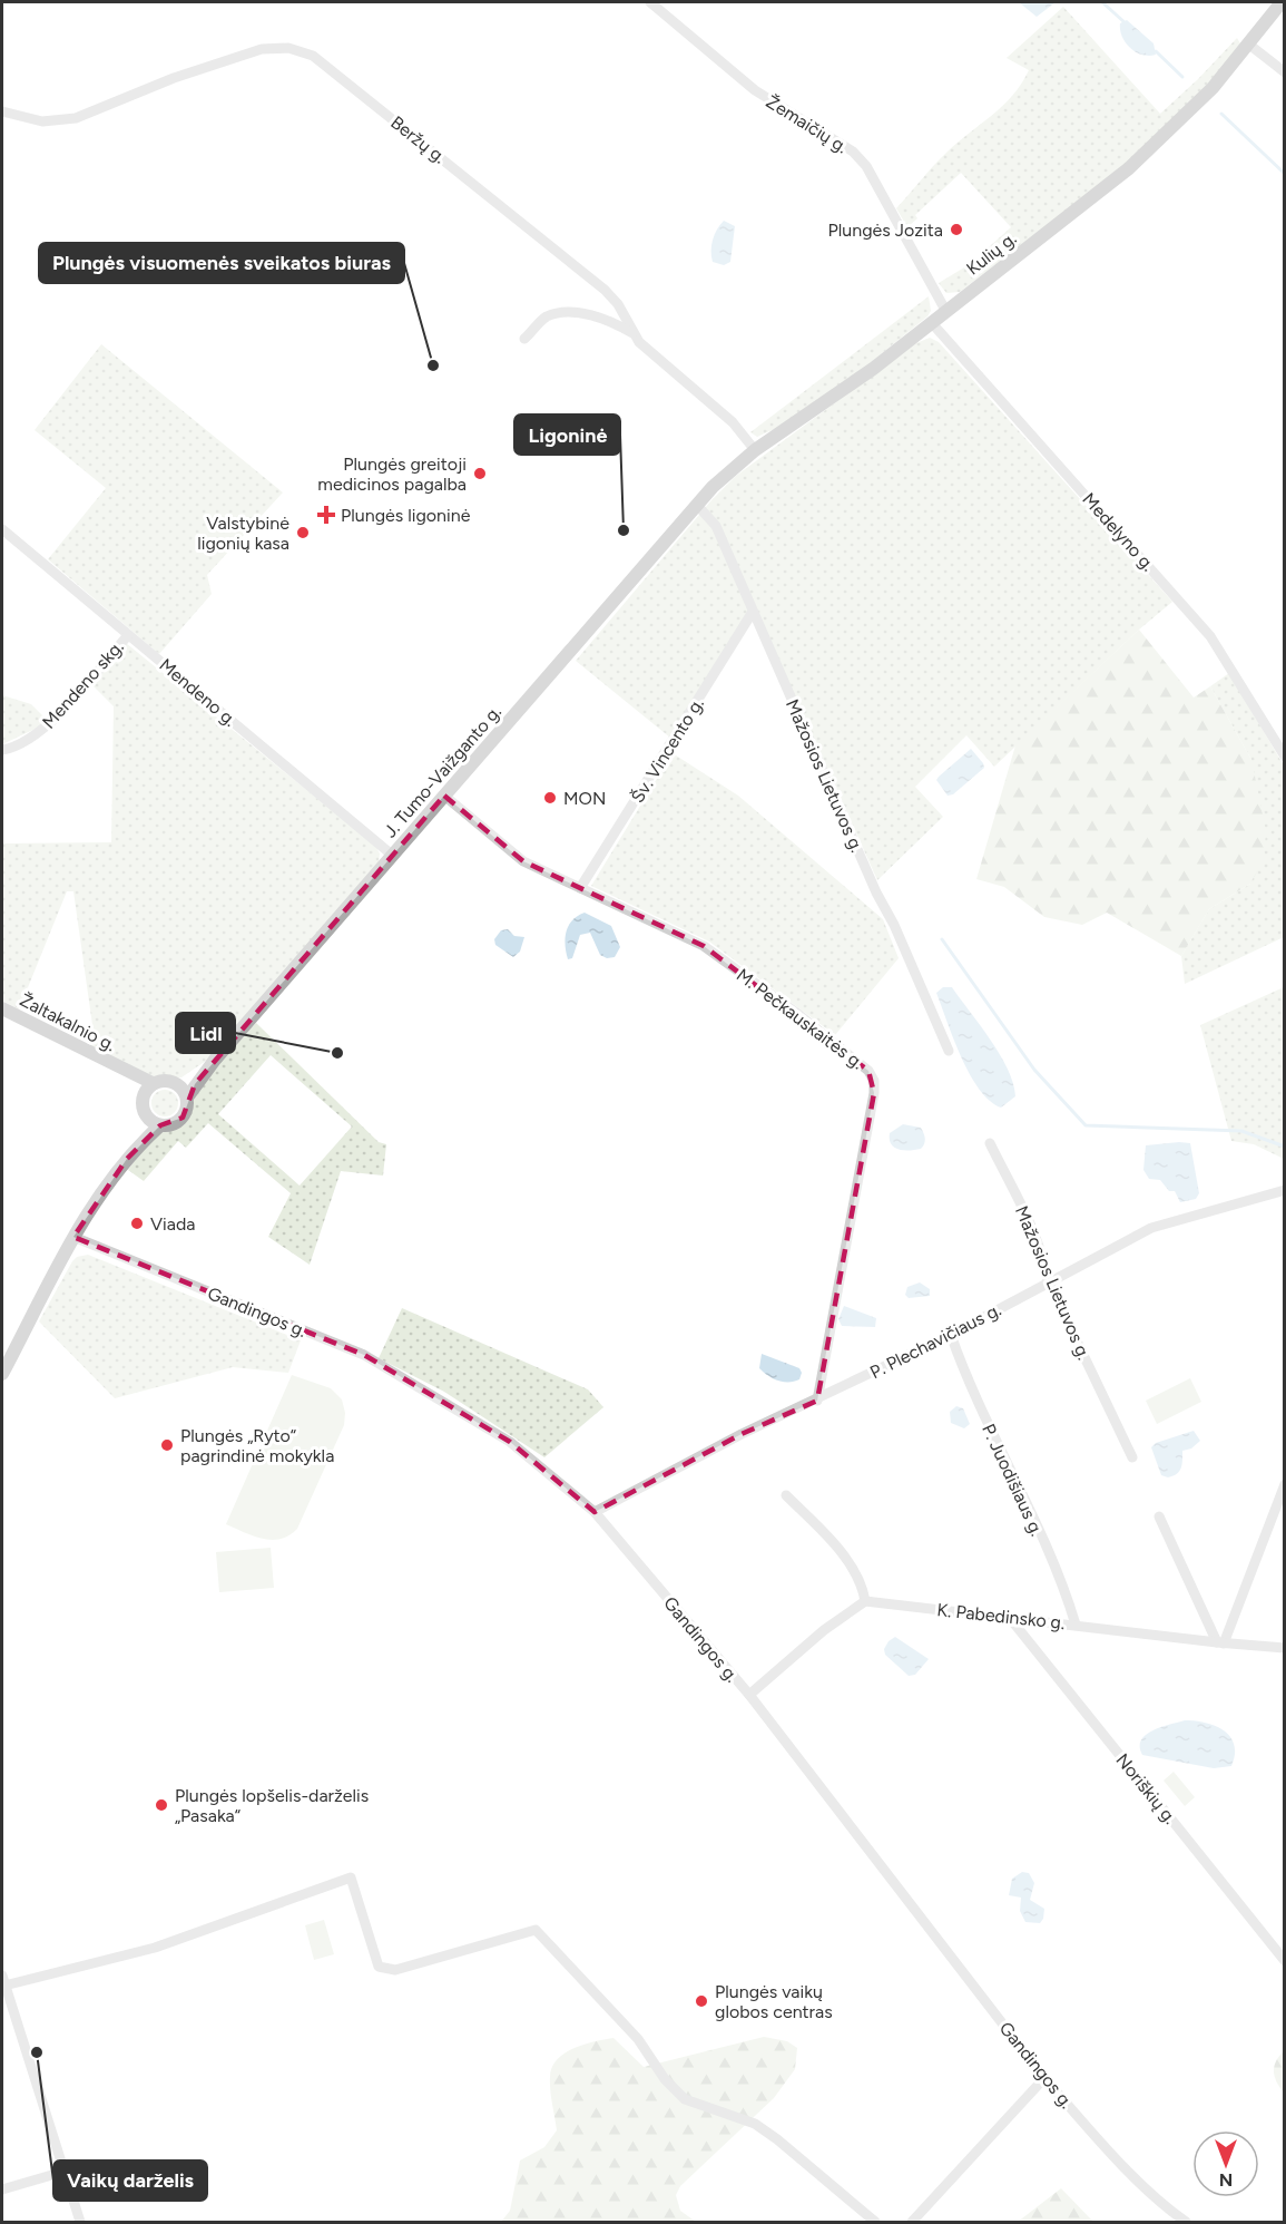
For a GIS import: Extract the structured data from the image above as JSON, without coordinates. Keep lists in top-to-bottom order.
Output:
{
  "streets": {
    "main road": ["Kulių g.", "J. Tumo-Vaižganto g.", "Žaltakalnio g."],
    "street": [
      "Žemaičių g.",
      "Beržų g.",
      "Medelyno g.",
      "Mendeno skg.",
      "Mendeno g.",
      "Šv. Vincento g.",
      "Mažosios Lietuvos g.",
      "M. Pečkauskaitės g.",
      "Gandingos g.",
      "P. Plechavičiaus g.",
      "P. Juodišiaus g.",
      "K. Pabedinsko g.",
      "Noriškių g."
    ]
  },
  "crossings": [
    ["Žemaičių g.", "Kulių g."],
    ["Beržų g.", "Kulių g."],
    ["Kulių g.", "Medelyno g."],
    ["Kulių g.", "J. Tumo-Vaižganto g."],
    ["Kulių g.", "Mažosios Lietuvos g."],
    ["Mendeno skg.", "Mendeno g."],
    ["Mendeno g.", "J. Tumo-Vaižganto g."],
    ["Šv. Vincento g.", "Mažosios Lietuvos g."],
    ["Šv. Vincento g.", "M. Pečkauskaitės g."],
    ["J. Tumo-Vaižganto g.", "Mažosios Lietuvos g."],
    ["J. Tumo-Vaižganto g.", "M. Pečkauskaitės g."],
    ["J. Tumo-Vaižganto g.", "Žaltakalnio g."],
    ["Mažosios Lietuvos g.", "P. Plechavičiaus g."],
    ["M. Pečkauskaitės g.", "P. Plechavičiaus g."],
    ["Gandingos g.", "P. Plechavičiaus g."],
    ["P. Plechavičiaus g.", "P. Juodišiaus g."],
    ["P. Juodišiaus g.", "K. Pabedinsko g."],
    ["K. Pabedinsko g.", "Noriškių g."]
  ],
  "places": {
    "other": [
      "Plungės Jozita",
      "Plungės visuomenės sveikatos biuras",
      "Plungės greitoji medicinos pagalba",
      "Ligoninė",
      "Valstybinė ligonių kasa",
      "MON",
      "Lidl",
      "Viada",
      "Plungės „Ryto“ pagrindinė mokykla",
      "Plungės lopšelis-darželis „Pasaka“",
      "Plungės vaikų globos centras",
      "Vaikų darželis"
    ],
    "health": ["Plungės ligoninė"]
  },
  "north": "bottom"
}
